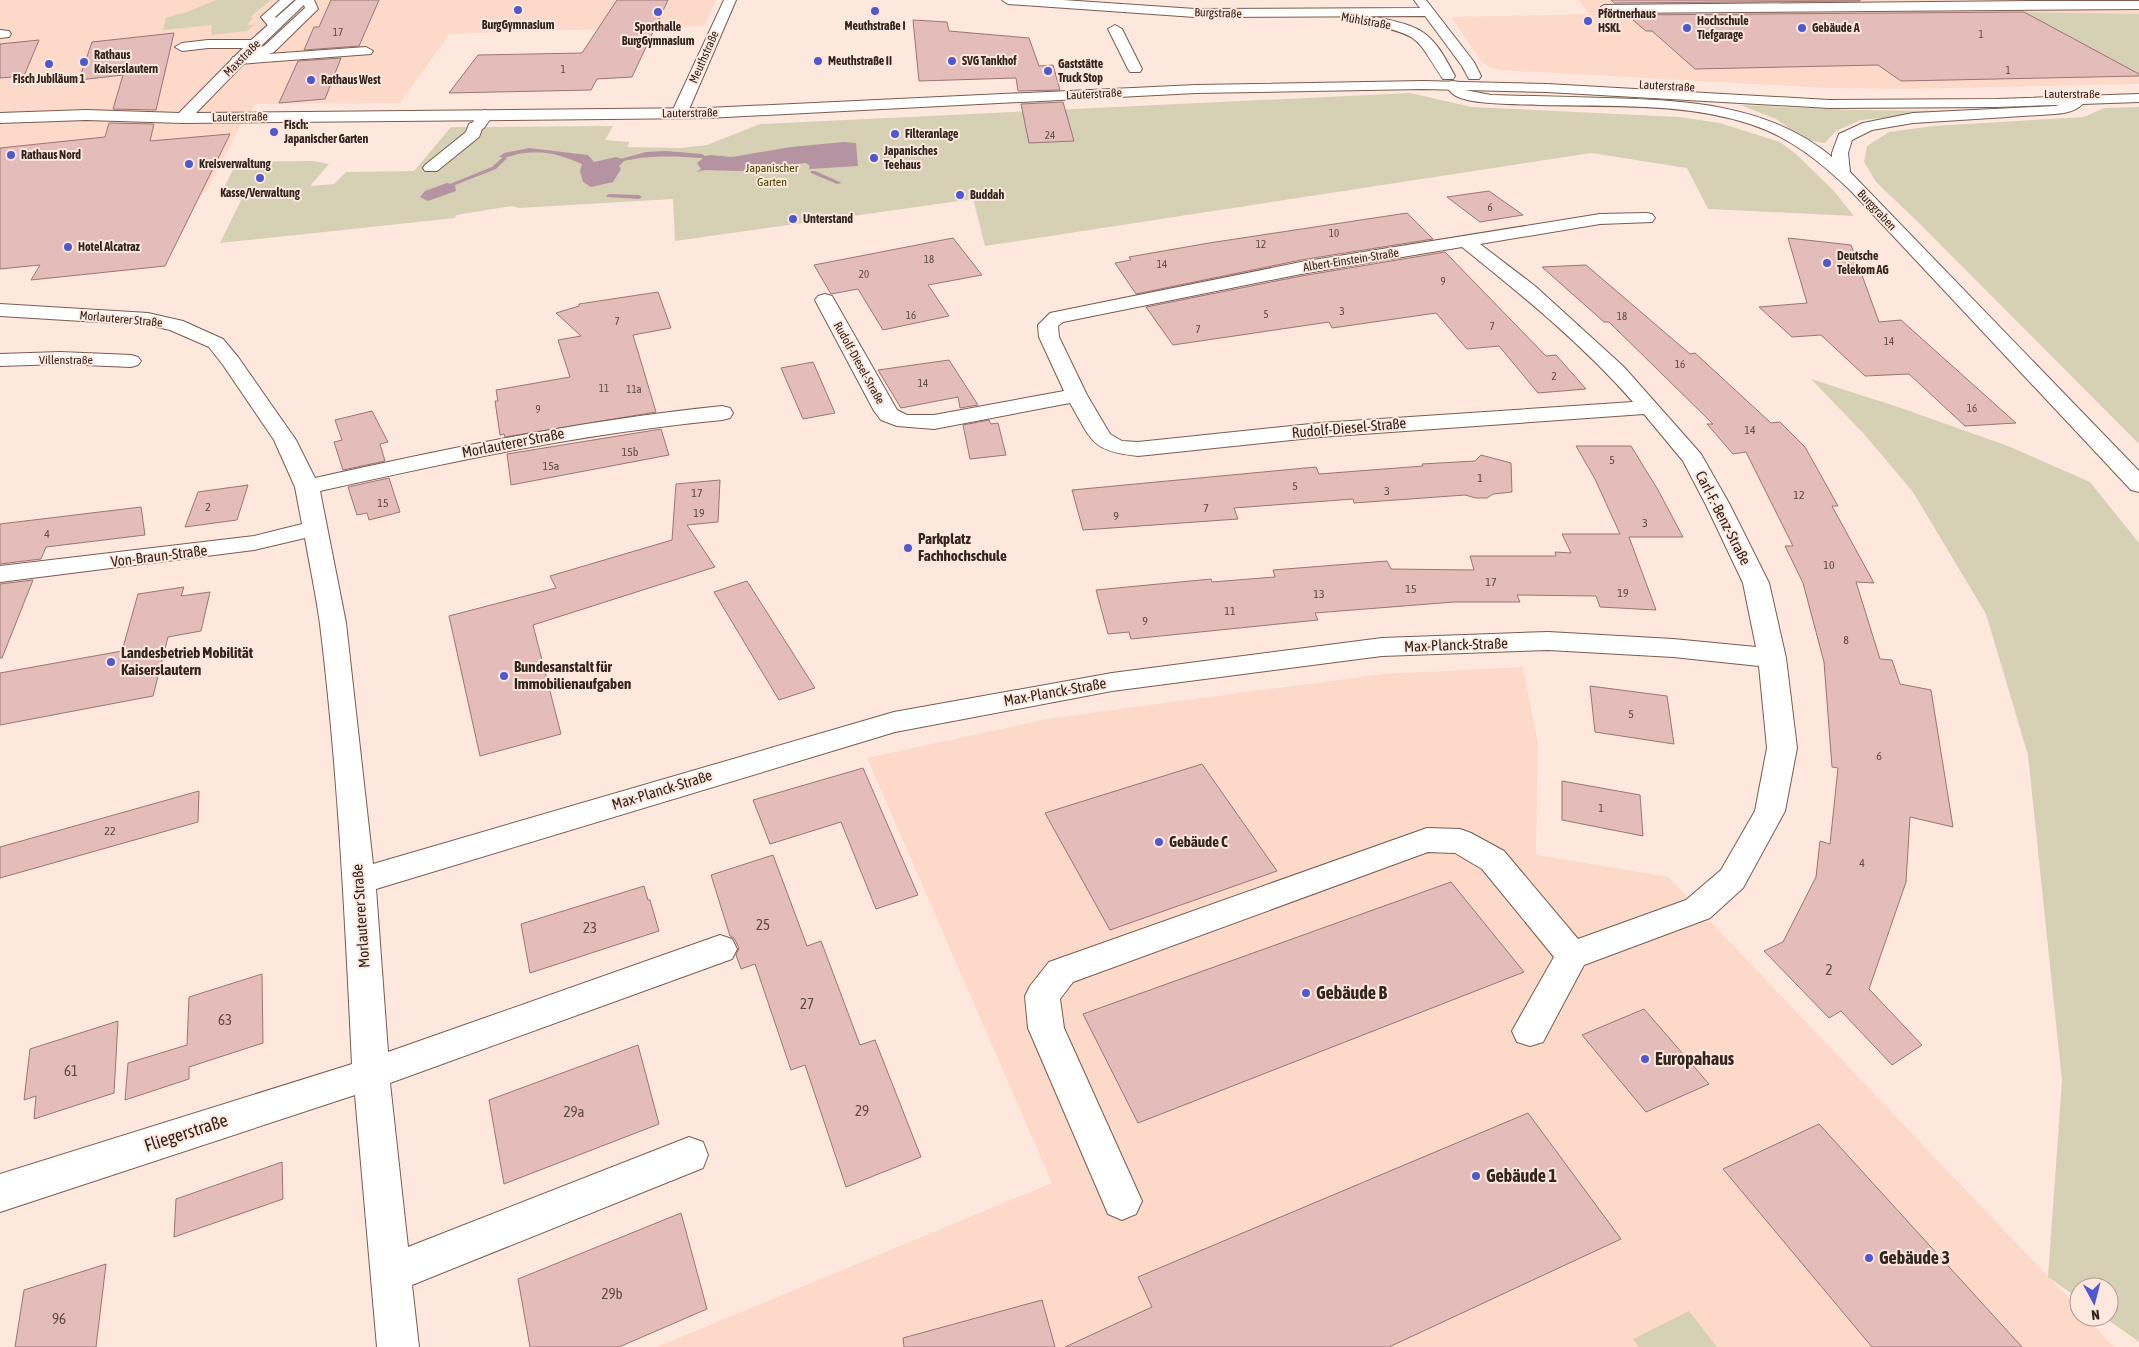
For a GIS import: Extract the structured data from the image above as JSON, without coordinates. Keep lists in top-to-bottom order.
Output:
{
  "streets": {
    "street": [
      "Burgstraße",
      "Mühlstraße",
      "Meuthstraße",
      "Maxstraße",
      "Lauterstraße",
      "Burggraben",
      "Albert-Einstein-Straße",
      "Morlauterer Straße",
      "Villenstraße",
      "Rudolf-Diesel-Straße",
      "Carl-F.-Benz-Straße",
      "Von-Braun-Straße",
      "Max-Planck-Straße",
      "Fliegerstraße"
    ]
  },
  "crossings": [
    ["Burgstraße", "Mühlstraße"],
    ["Mühlstraße", "Lauterstraße"],
    ["Mühlstraße", "Burggraben"],
    ["Meuthstraße", "Lauterstraße"],
    ["Maxstraße", "Lauterstraße"],
    ["Lauterstraße", "Burggraben"],
    ["Albert-Einstein-Straße", "Rudolf-Diesel-Straße"],
    ["Albert-Einstein-Straße", "Carl-F.-Benz-Straße"],
    ["Morlauterer Straße", "Von-Braun-Straße"],
    ["Morlauterer Straße", "Max-Planck-Straße"],
    ["Morlauterer Straße", "Fliegerstraße"],
    ["Rudolf-Diesel-Straße", "Carl-F.-Benz-Straße"],
    ["Carl-F.-Benz-Straße", "Max-Planck-Straße"]
  ],
  "parks": ["Japanischer Garten"],
  "places": [
    "BurgGymnasium",
    "Meuthstraße I",
    "Sporthalle BurgGymnasium",
    "Pförtnerhaus HSKL",
    "Hochschule Tiefgarage",
    "Gebäude A",
    "Meuthstraße II",
    "SVG Tankhof",
    "Rathaus Kaiserslautern",
    "Fisch Jubiläum 1",
    "Gaststätte Truck Stop",
    "Rathaus West",
    "Fisch: Japanischer Garten",
    "Filteranlage",
    "Rathaus Nord",
    "Japanisches Teehaus",
    "Kreisverwaltung",
    "Kasse/Verwaltung",
    "Buddah",
    "Unterstand",
    "Hotel Alcatraz",
    "Deutsche Telekom AG",
    "Parkplatz Fachhochschule",
    "Landesbetrieb Mobilität Kaiserslautern",
    "Bundesanstalt für Immobilienaufgaben",
    "Gebäude C",
    "Gebäude B",
    "Europahaus",
    "Gebäude 1",
    "Gebäude 3"
  ],
  "house_numbers": [
    "17",
    "1",
    "1",
    "1",
    "24",
    "6",
    "10",
    "12",
    "18",
    "14",
    "20",
    "9",
    "3",
    "5",
    "16",
    "18",
    "7",
    "7",
    "7",
    "14",
    "16",
    "2",
    "14",
    "11",
    "11a",
    "16",
    "9",
    "14",
    "15b",
    "5",
    "15a",
    "1",
    "5",
    "3",
    "17",
    "12",
    "15",
    "2",
    "7",
    "19",
    "9",
    "3",
    "4",
    "10",
    "17",
    "15",
    "19",
    "13",
    "11",
    "9",
    "8",
    "5",
    "6",
    "1",
    "22",
    "4",
    "25",
    "23",
    "2",
    "27",
    "63",
    "61",
    "29",
    "29a",
    "29b",
    "96"
  ],
  "north": "bottom"
}
